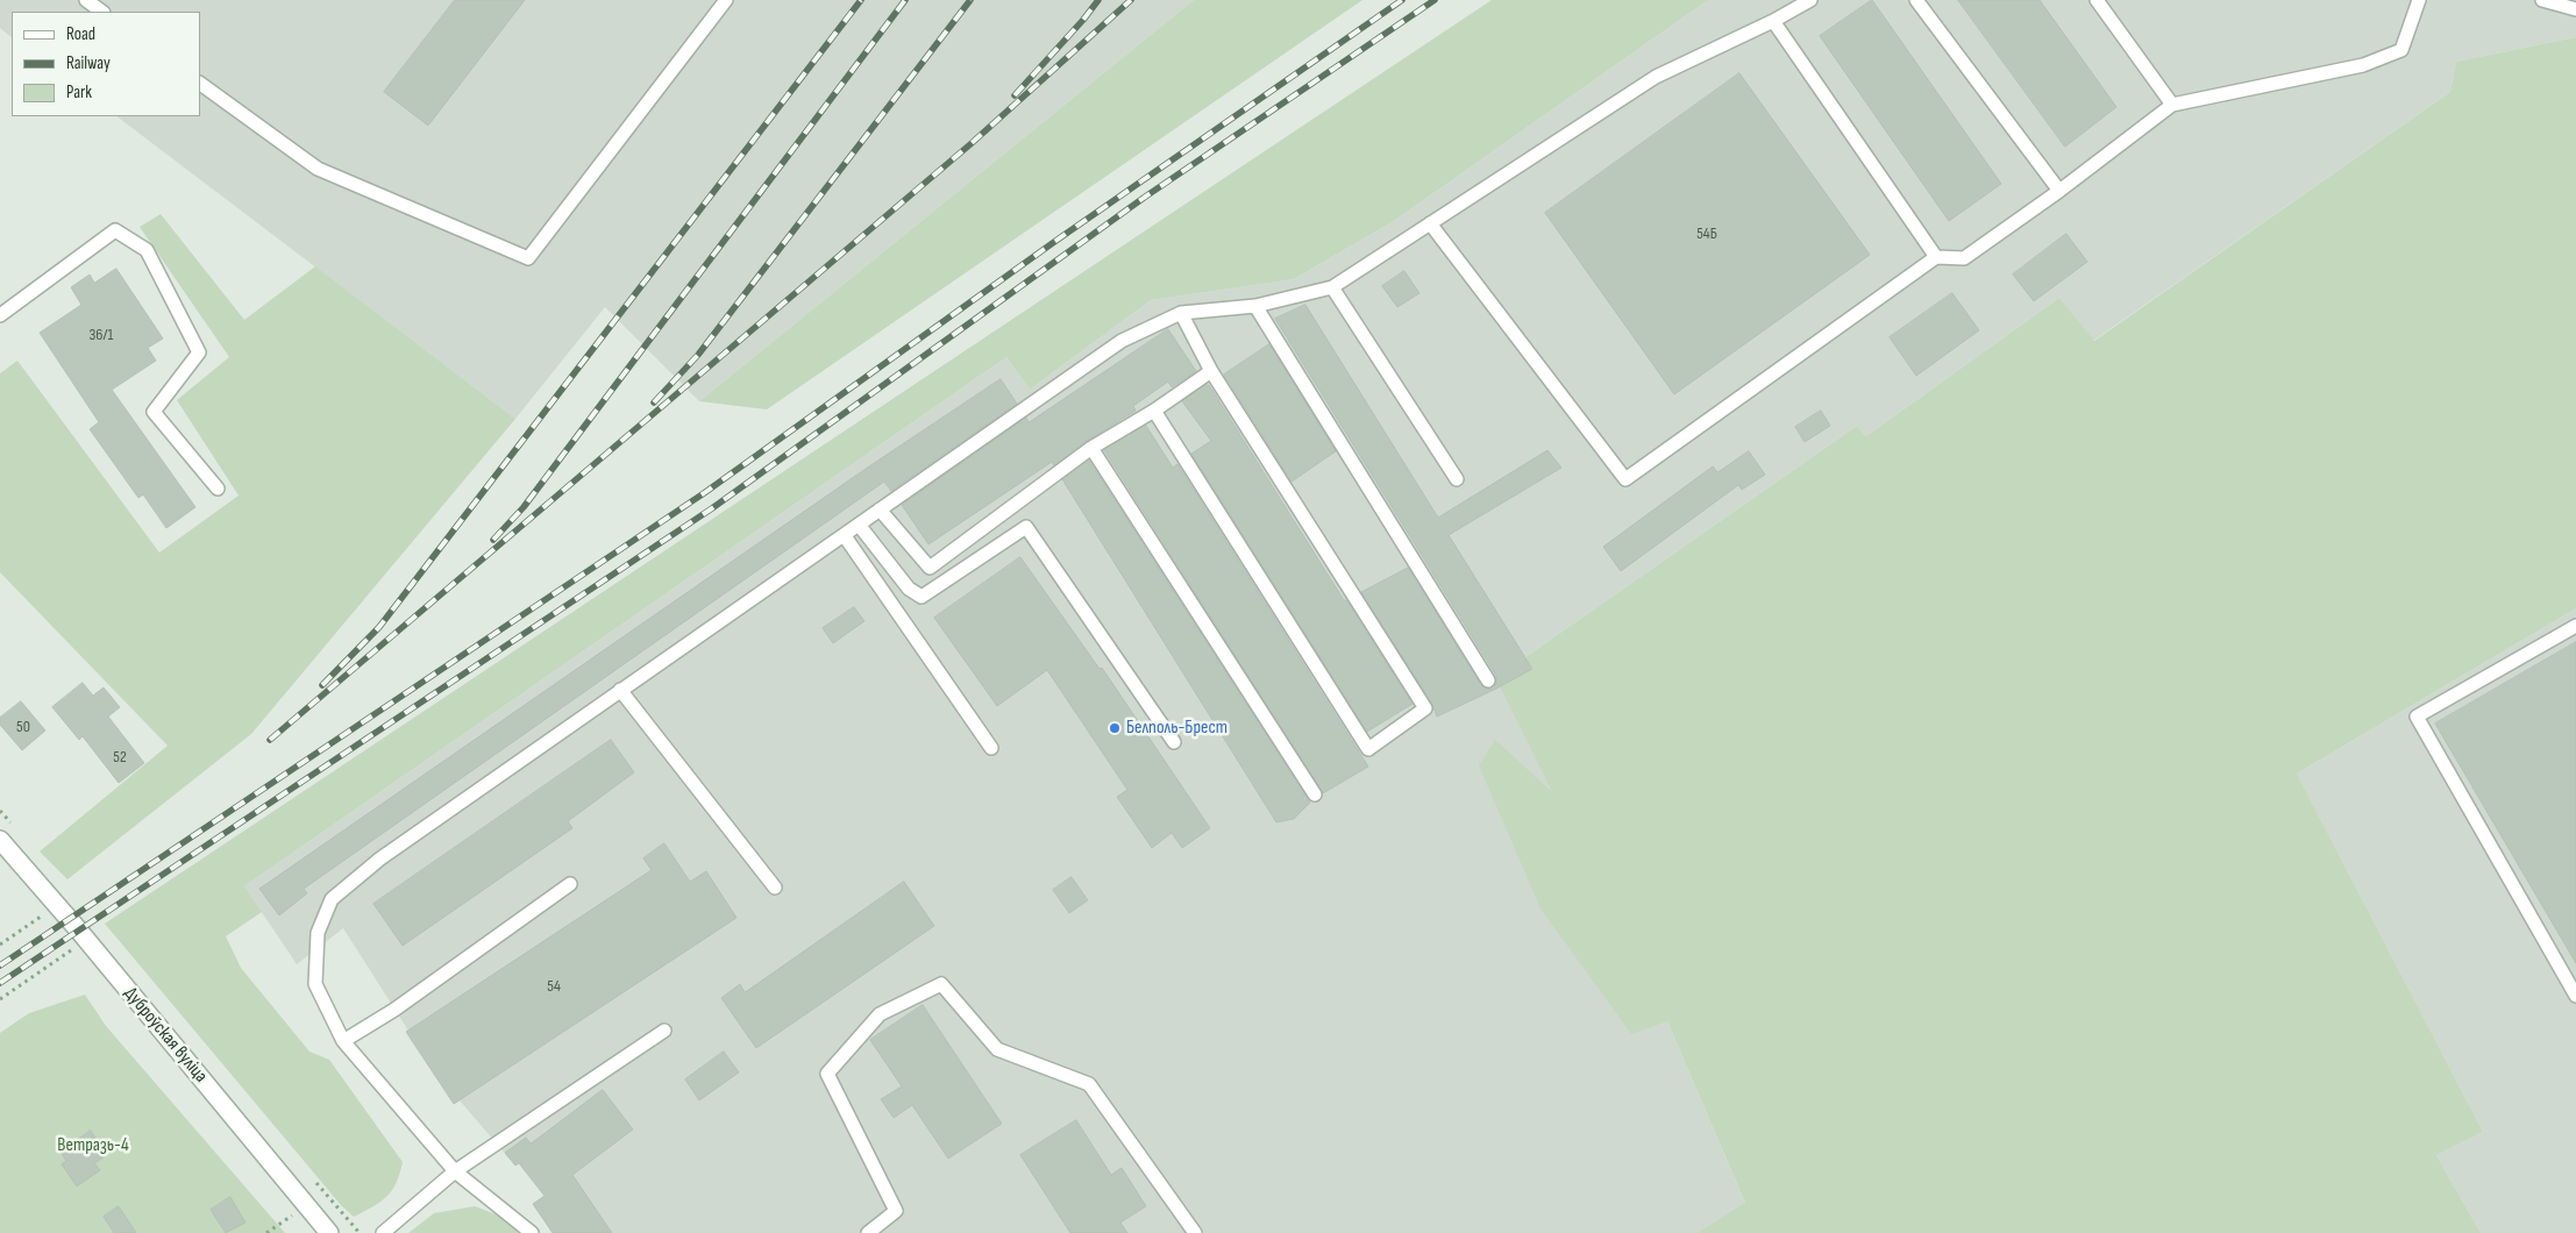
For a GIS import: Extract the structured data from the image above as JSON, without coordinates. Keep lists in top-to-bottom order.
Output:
{
  "streets": {
    "main road": ["Дуброўская вуліца"]
  },
  "parks": ["Ветразь-4"],
  "places": ["Белполь-Брест"],
  "house_numbers": [
    "54Б",
    "36/1",
    "50",
    "52",
    "54"
  ],
  "legend": ["Road", "Railway", "Park"]
}
